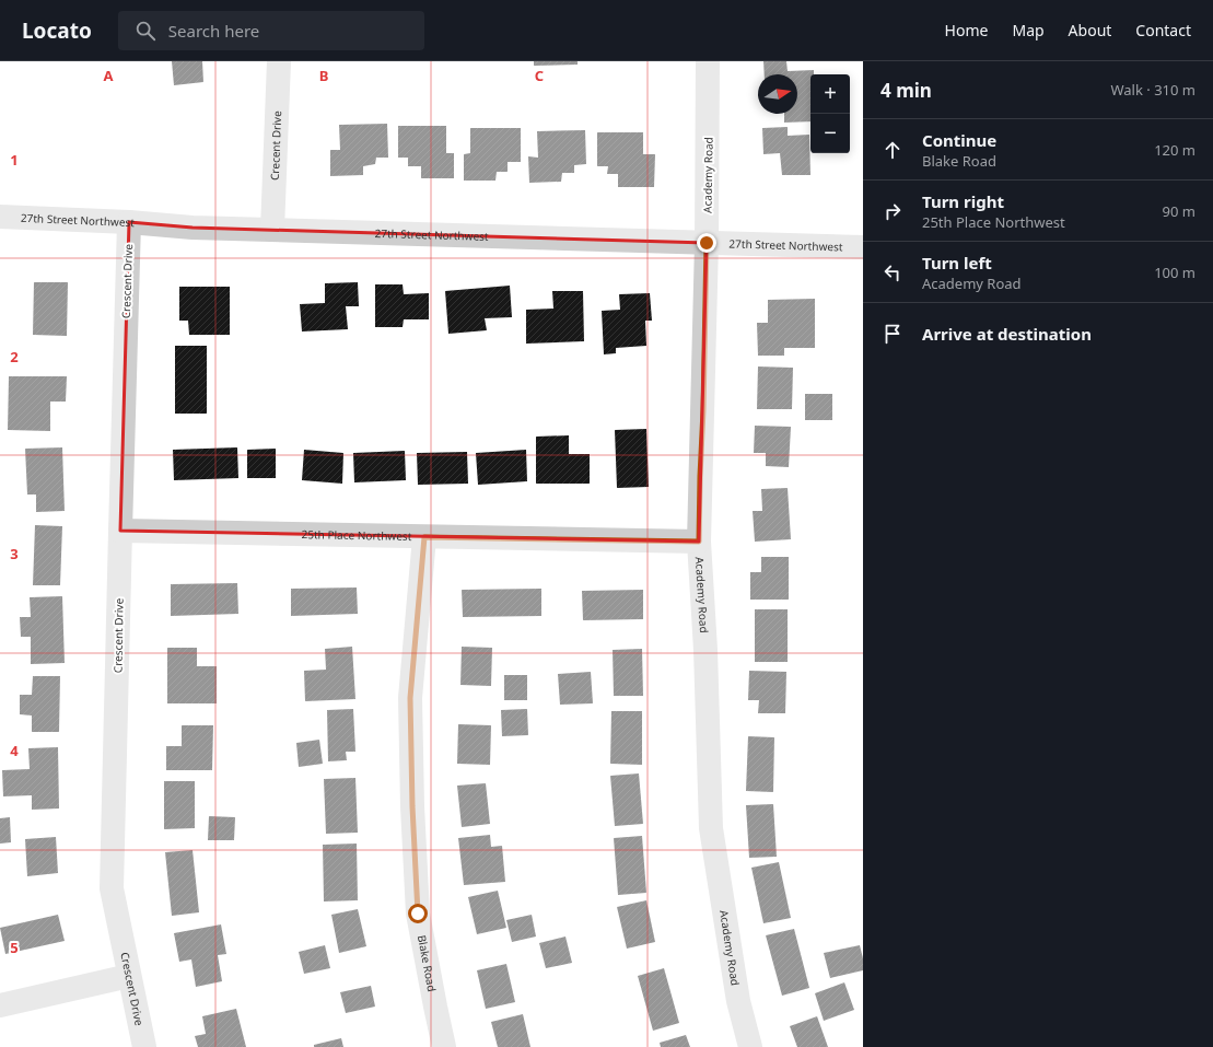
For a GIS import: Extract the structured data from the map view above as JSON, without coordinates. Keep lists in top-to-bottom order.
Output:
{
  "streets": {
    "street": [
      "Crecent Drive",
      "Academy Road",
      "27th Street Northwest",
      "Crescent Drive",
      "25th Place Northwest",
      "Blake Road"
    ]
  },
  "crossings": [
    ["Crecent Drive", "27th Street Northwest"],
    ["Academy Road", "27th Street Northwest"],
    ["Academy Road", "25th Place Northwest"],
    ["27th Street Northwest", "Crescent Drive"],
    ["Crescent Drive", "25th Place Northwest"],
    ["25th Place Northwest", "Blake Road"]
  ],
  "north": "right",
  "page": {
    "header": "Locato",
    "search": "Search here",
    "nav": [
      "Home",
      "Map",
      "About",
      "Contact"
    ],
    "heading": ["4 min", "Walk · 310 m"],
    "map_buttons": ["+", "−"],
    "list": [
      ["Continue", "Blake Road", "120 m"],
      ["Turn right", "25th Place Northwest", "90 m"],
      ["Turn left", "Academy Road", "100 m"],
      "Arrive at destination"
    ]
  },
  "grid": {
    "columns": ["A", "B", "C"],
    "rows": [
      "1",
      "2",
      "3",
      "4",
      "5"
    ]
  }
}
